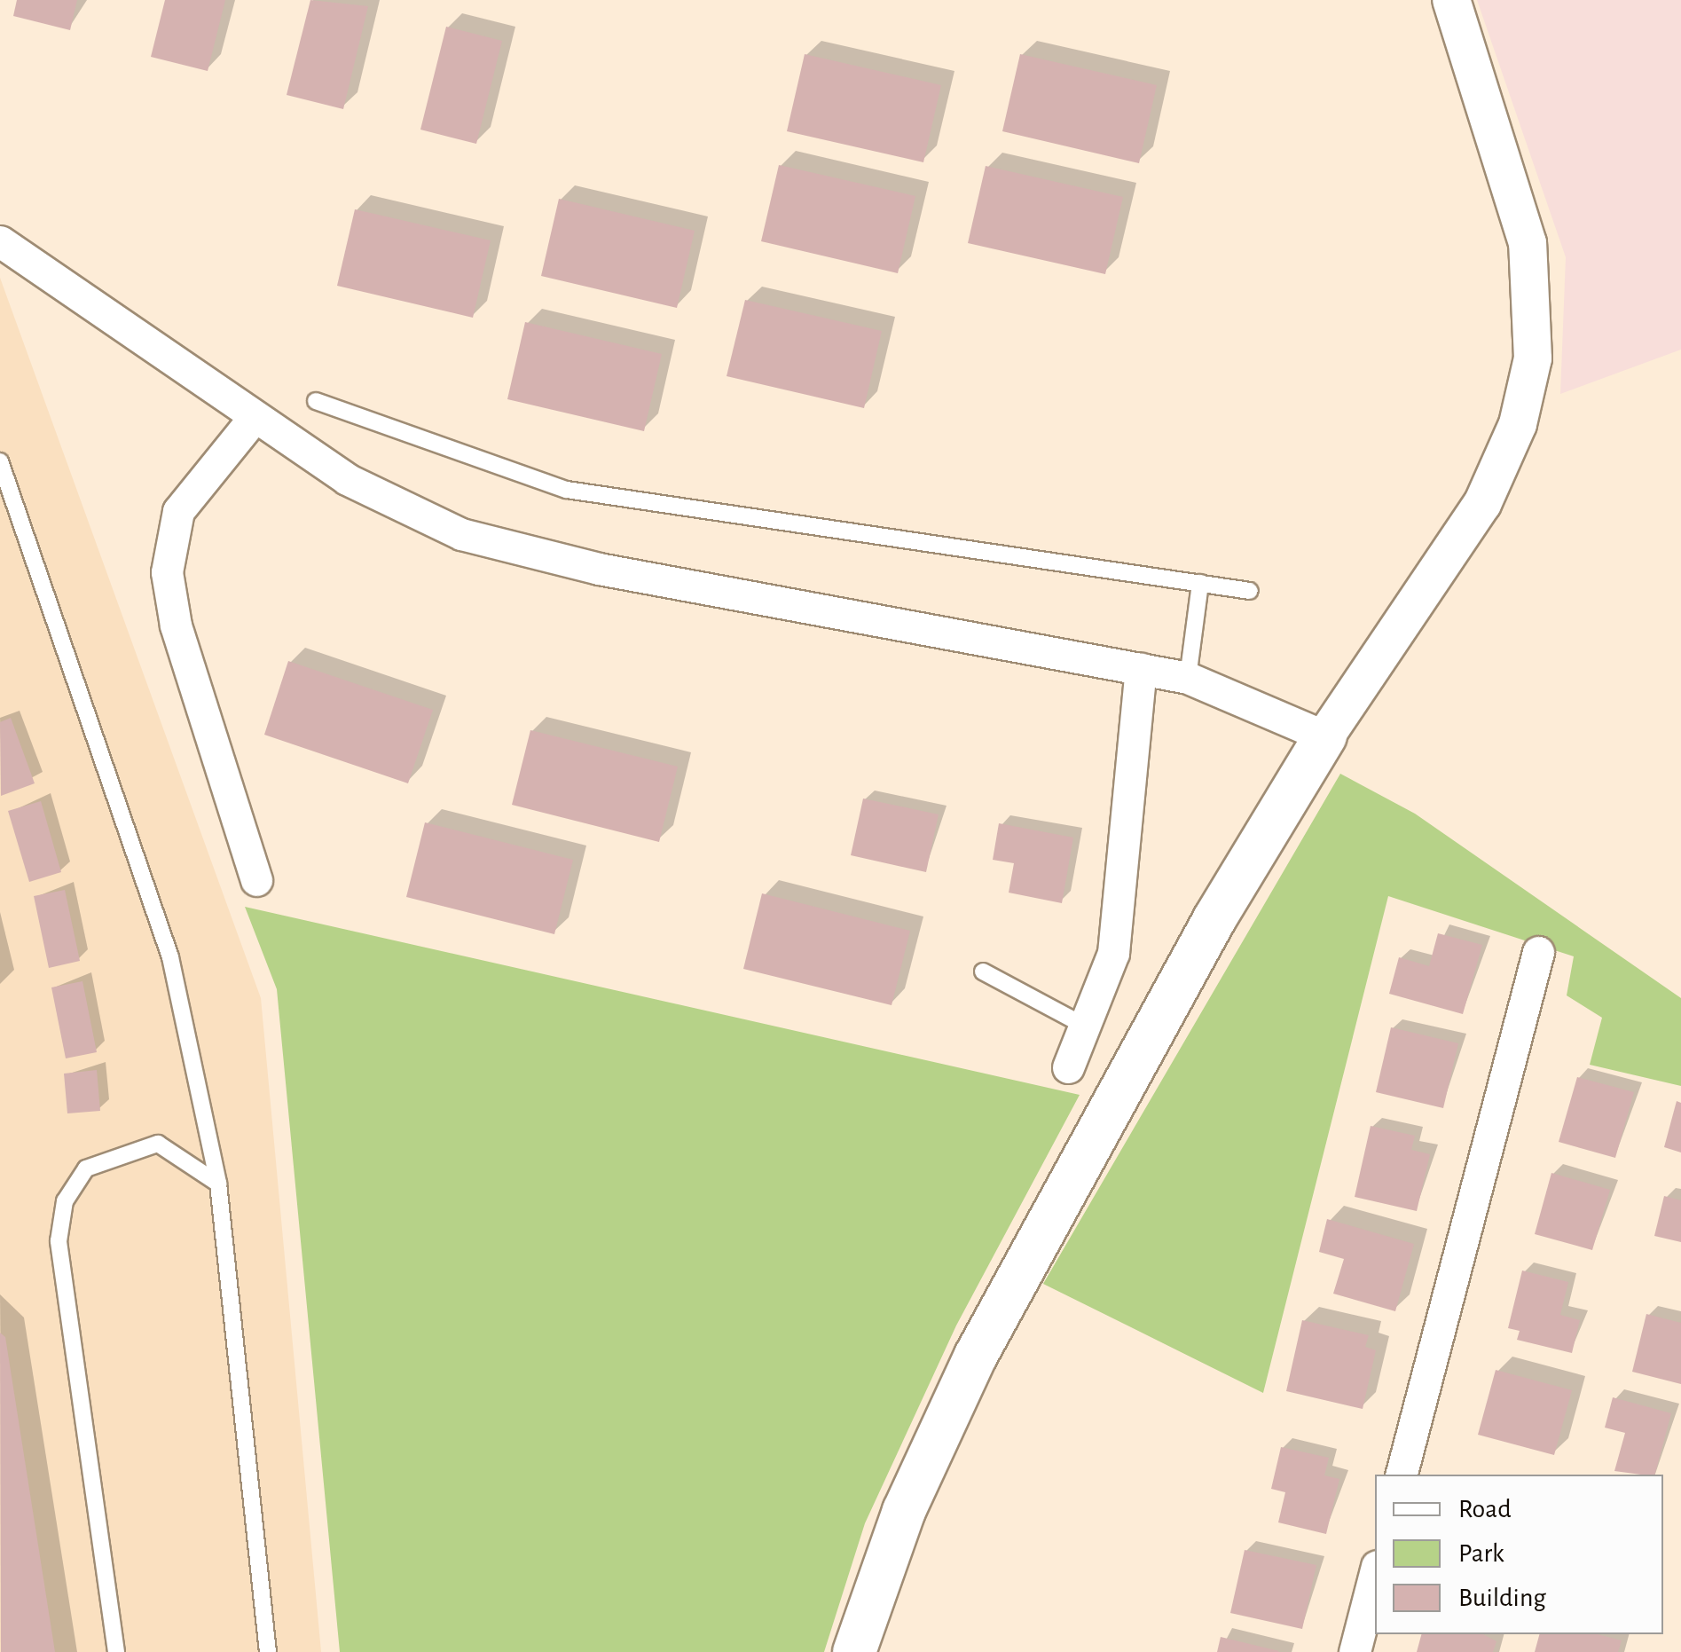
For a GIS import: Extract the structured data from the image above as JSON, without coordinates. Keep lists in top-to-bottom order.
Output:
{
  "legend": ["Road", "Park", "Building"]
}
